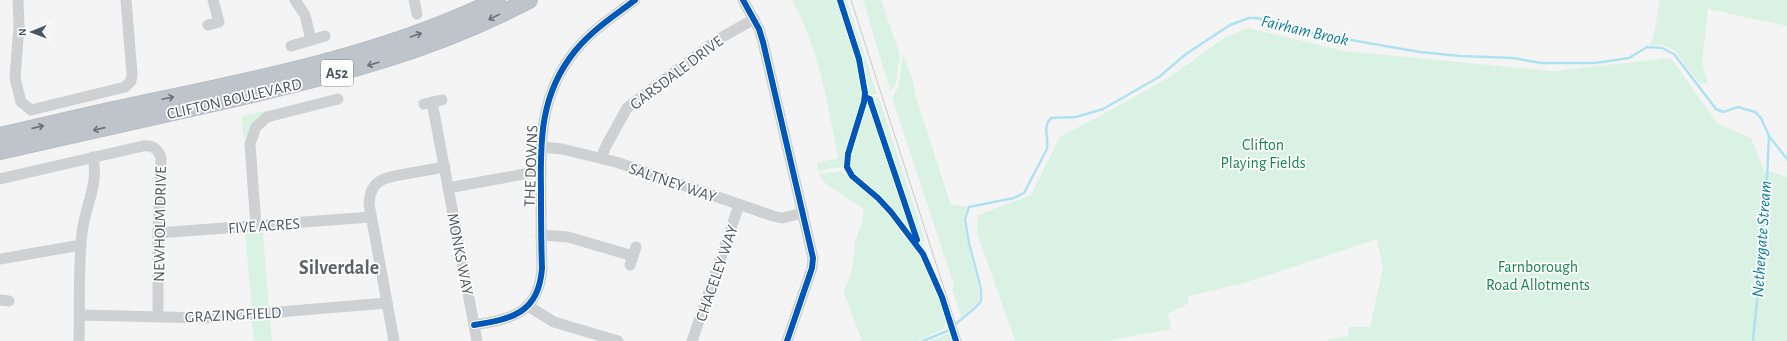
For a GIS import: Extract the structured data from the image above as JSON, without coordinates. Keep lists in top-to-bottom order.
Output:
{
  "streets": {
    "highway": ["A52", "CLIFTON BOULEVARD"],
    "street": [
      "GARSDALE DRIVE",
      "THE DOWNS",
      "SALTNEY WAY",
      "NEWHOLM DRIVE",
      "FIVE ACRES",
      "MONKS WAY",
      "CHACELEY WAY",
      "GRAZINGFIELD"
    ]
  },
  "crossings": [
    ["GARSDALE DRIVE", "SALTNEY WAY"],
    ["THE DOWNS", "SALTNEY WAY"],
    ["THE DOWNS", "MONKS WAY"],
    ["SALTNEY WAY", "CHACELEY WAY"],
    ["NEWHOLM DRIVE", "FIVE ACRES"],
    ["NEWHOLM DRIVE", "GRAZINGFIELD"]
  ],
  "districts": ["Silverdale"],
  "water": ["Fairham Brook", "Nethergate Stream"],
  "parks": ["Clifton Playing Fields", "Farnborough Road Allotments"],
  "north": "left"
}
